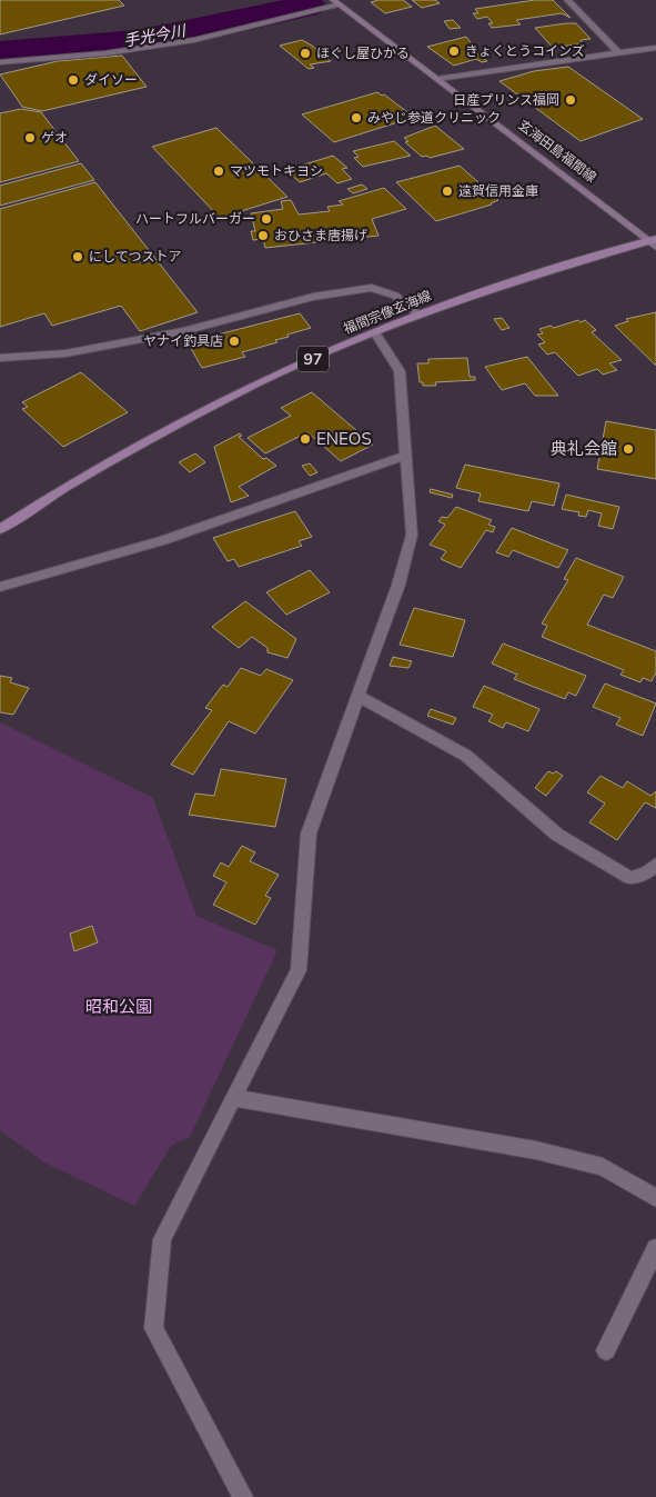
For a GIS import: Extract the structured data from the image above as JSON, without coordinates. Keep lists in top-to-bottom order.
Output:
{
  "streets": {
    "main road": ["玄海田島福間線", "福間宗像玄海線", "97"]
  },
  "crossings": [
    ["玄海田島福間線", "福間宗像玄海線"]
  ],
  "water": ["手光今川"],
  "parks": ["昭和公園"],
  "places": [
    "きょくとうコインズ",
    "ほぐし屋ひかる",
    "ダイソー",
    "日産プリンス福岡",
    "みやじ参道クリニック",
    "ゲオ",
    "マツモトキヨシ",
    "遠賀信用金庫",
    "ハートフルバーガー",
    "おひさま唐揚げ",
    "にしてつストア",
    "ヤナイ釣具店",
    "ENEOS",
    "典礼会館"
  ]
}
